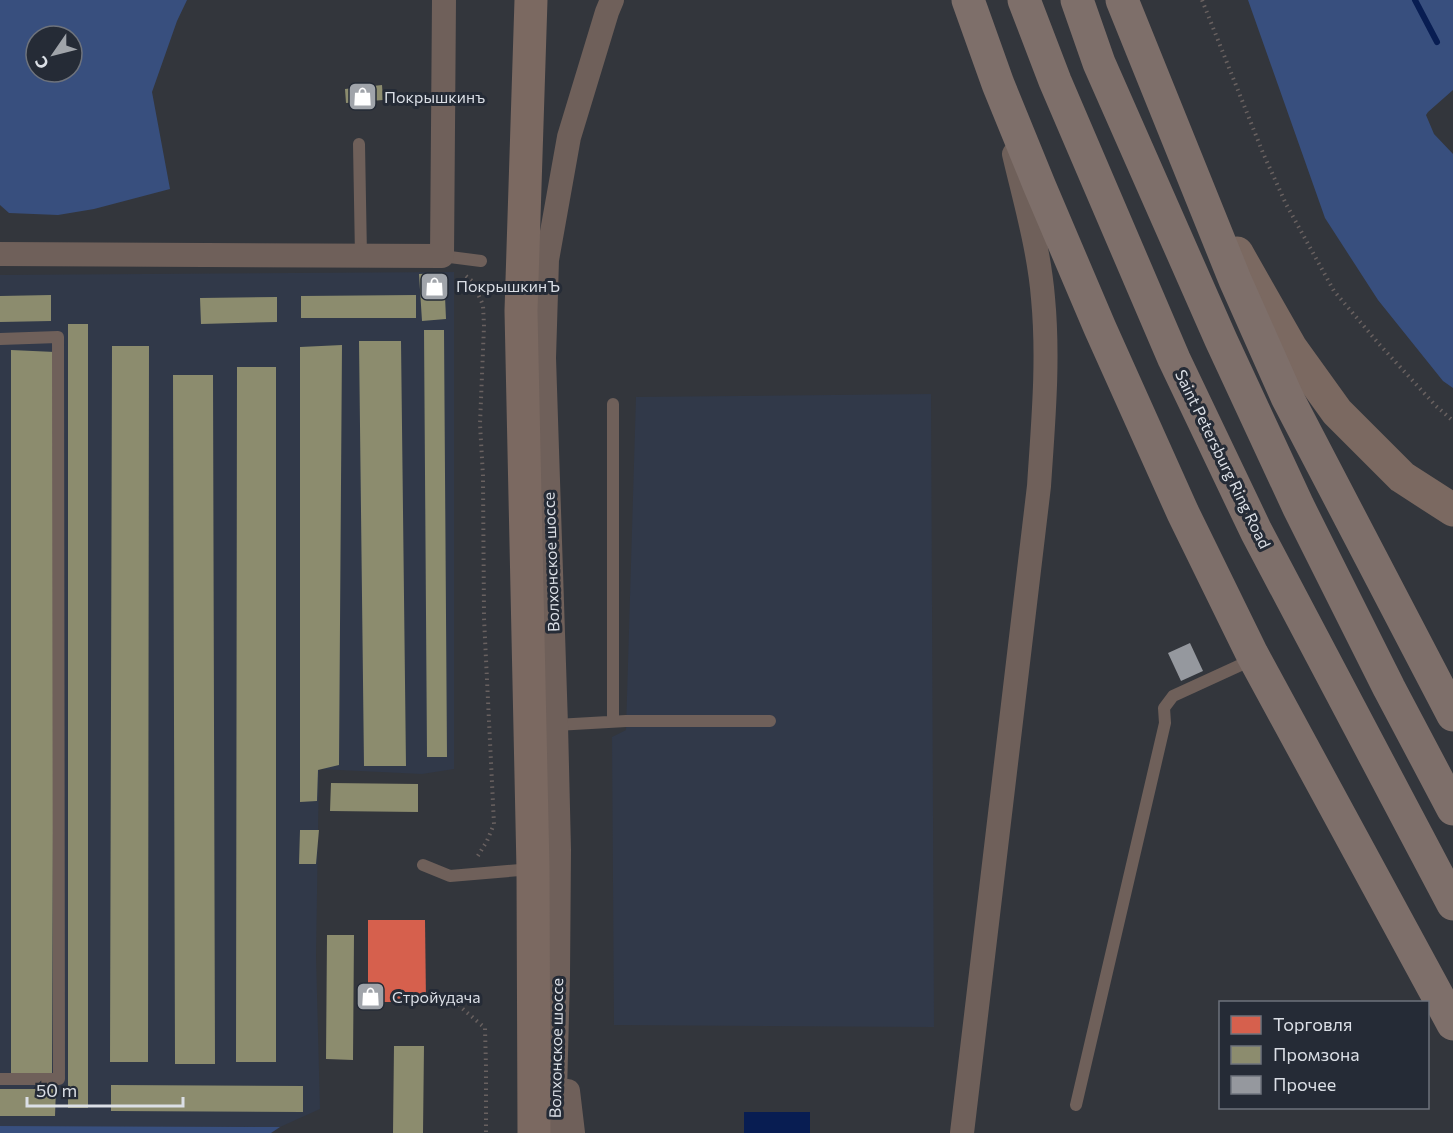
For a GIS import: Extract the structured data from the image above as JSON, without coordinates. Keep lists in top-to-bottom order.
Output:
{
  "streets": {
    "highway": ["Saint Petersburg Ring Road"],
    "main road": ["Волхонское шоссе"]
  },
  "places": {
    "shop": ["Покрышкинъ", "ПокрышкинЪ", "Стройудача"]
  },
  "legend": ["Торговля", "Промзона", "Прочее"],
  "scale_bar": "50 m",
  "north": "bottom left"
}
